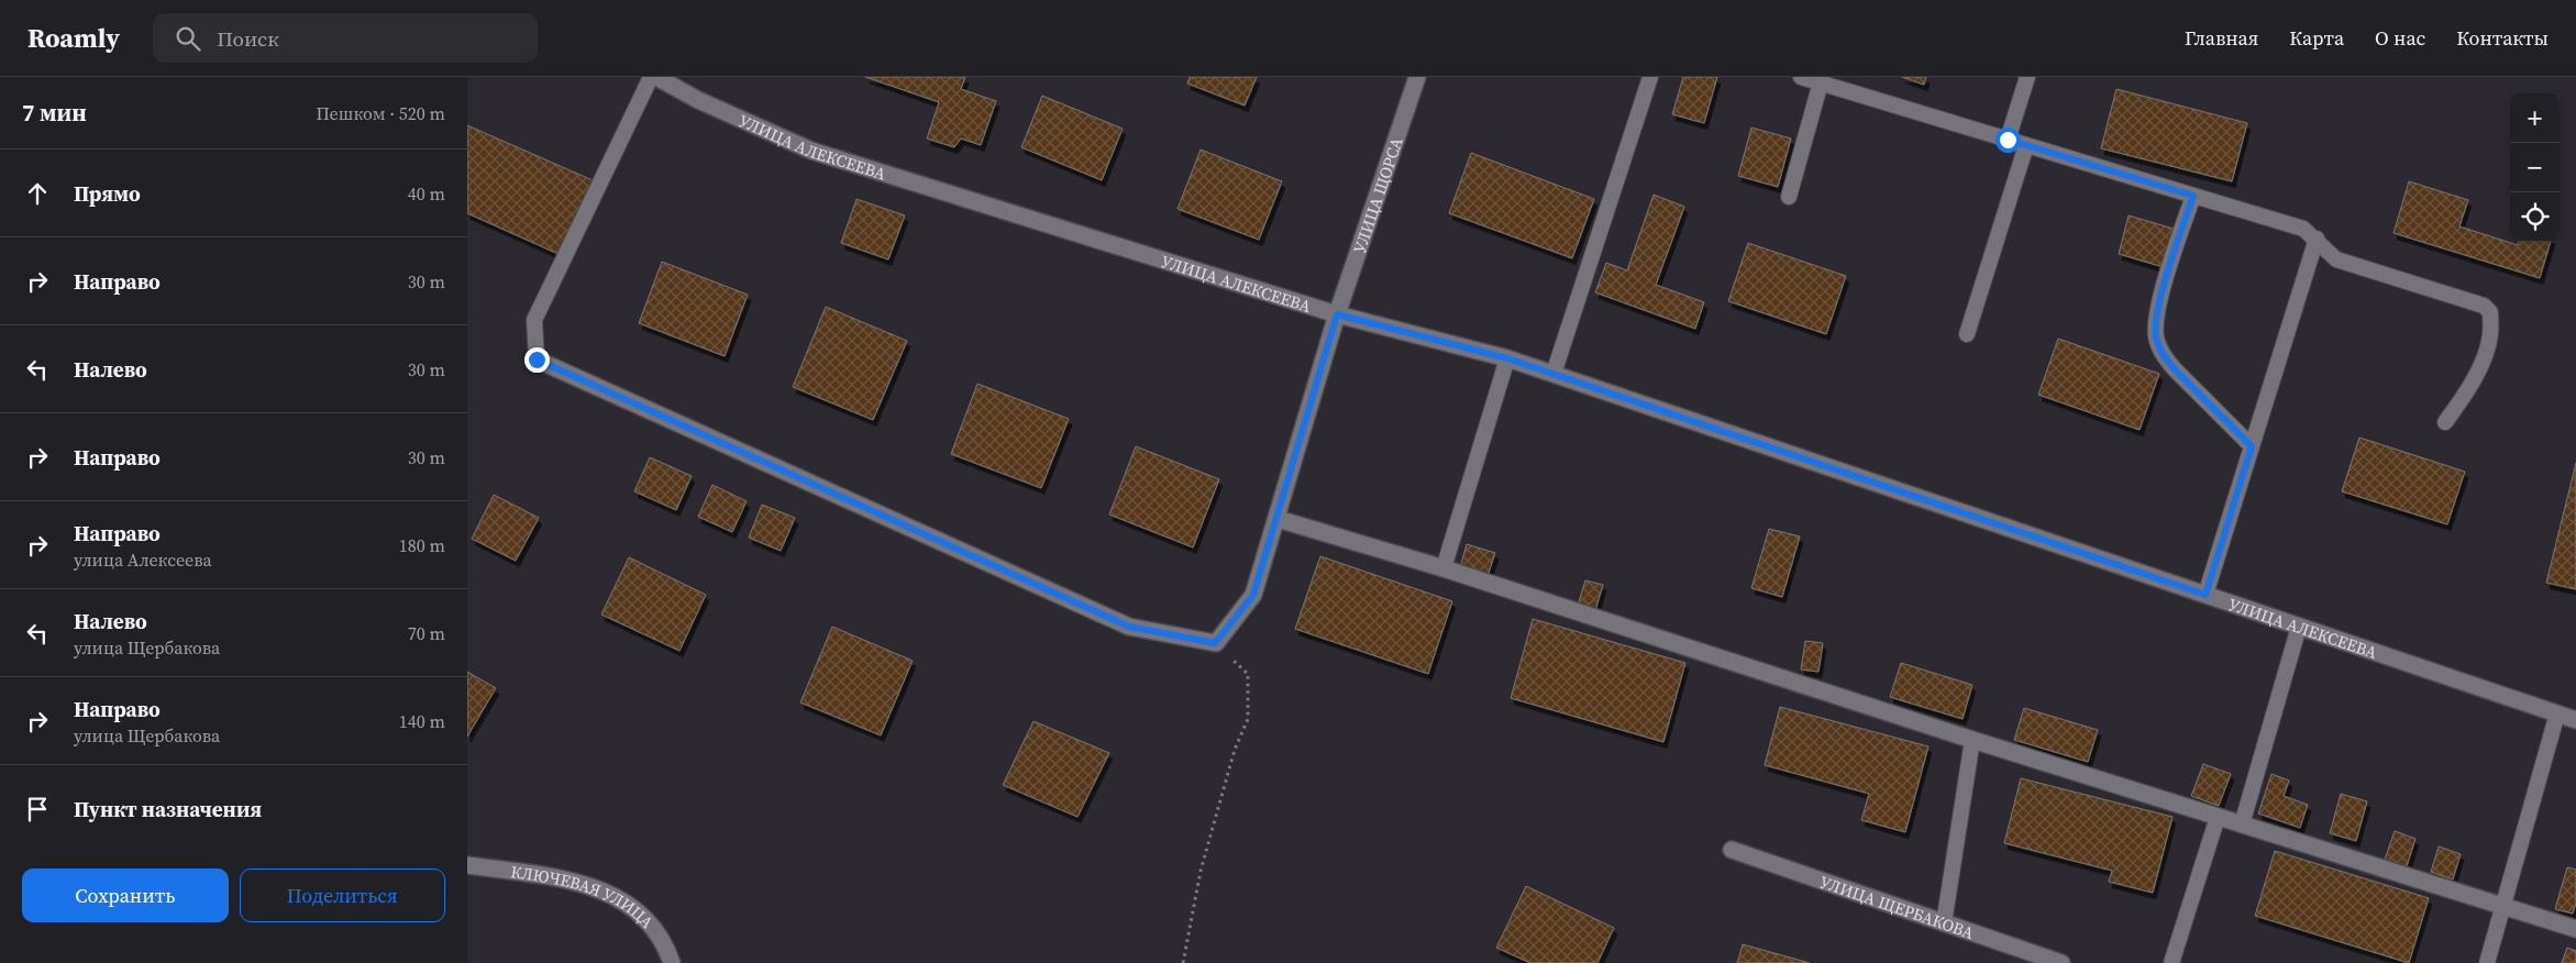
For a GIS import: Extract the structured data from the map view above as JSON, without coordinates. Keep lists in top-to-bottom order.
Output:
{
  "streets": {
    "street": [
      "УЛИЦА АЛЕКСЕЕВА",
      "УЛИЦА ЩОРСА",
      "КЛЮЧЕВАЯ УЛИЦА",
      "УЛИЦА ЩЕРБАКОВА"
    ]
  },
  "crossings": [
    ["УЛИЦА АЛЕКСЕЕВА", "УЛИЦА ЩОРСА"]
  ],
  "page": {
    "header": "Roamly",
    "search": "Поиск",
    "nav": [
      "Главная",
      "Карта",
      "О нас",
      "Контакты"
    ],
    "heading": ["7 мин", "Пешком · 520 m"],
    "map_buttons": ["+", "−"],
    "list": [
      ["Прямо", "40 m"],
      ["Направо", "30 m"],
      ["Налево", "30 m"],
      ["Направо", "30 m"],
      ["Направо", "улица Алексеева", "180 m"],
      ["Налево", "улица Щербакова", "70 m"],
      ["Направо", "улица Щербакова", "140 m"],
      "Пункт назначения"
    ],
    "buttons": ["Сохранить", "Поделиться"]
  }
}
